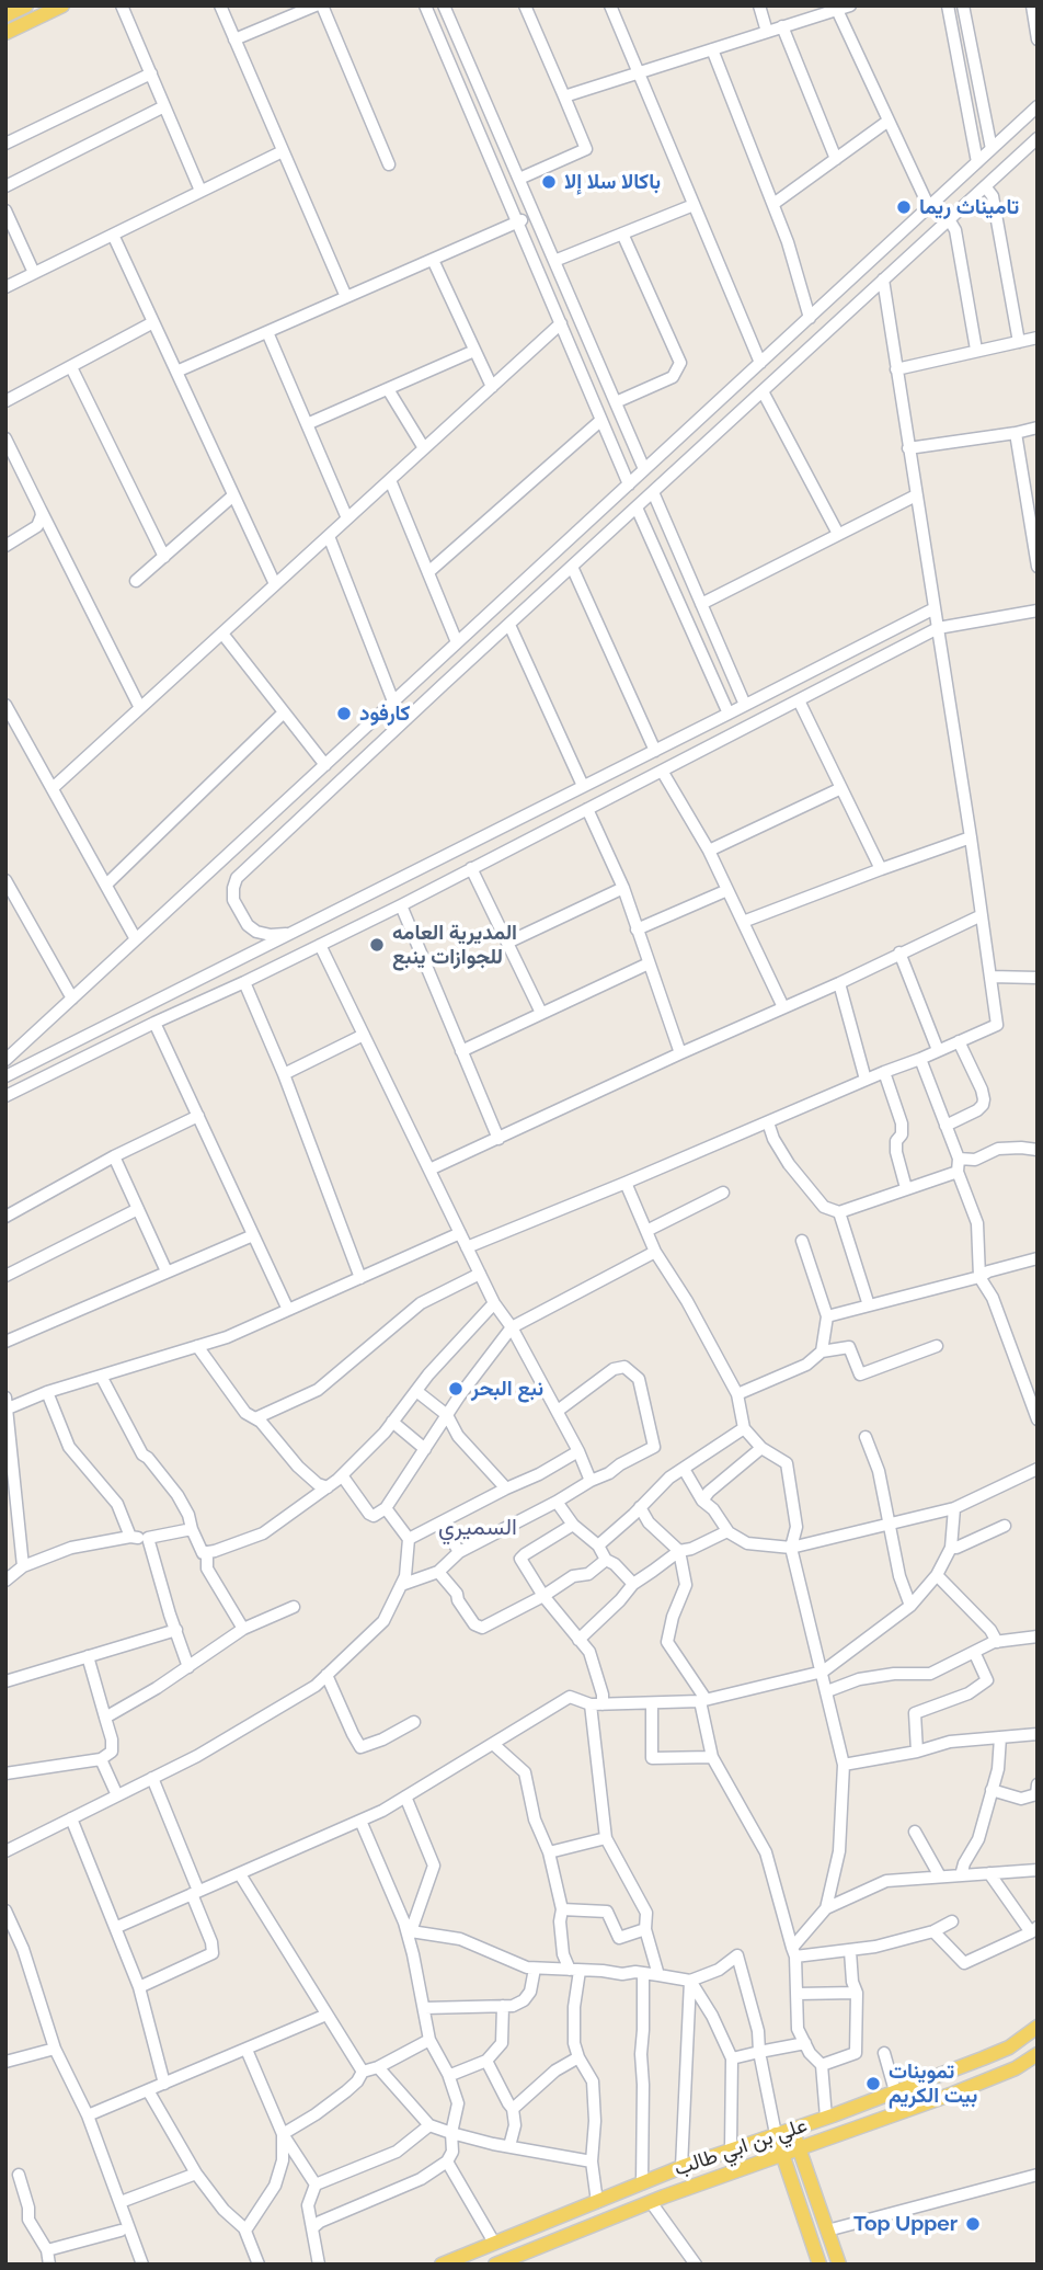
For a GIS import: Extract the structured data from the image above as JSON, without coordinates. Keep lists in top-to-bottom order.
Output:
{
  "streets": {
    "main road": ["علي بن ابي طالب"]
  },
  "districts": ["السميري"],
  "places": [
    "باكالا سلا إلا",
    "تاميناث ريما",
    "كارفود",
    "المديرية العامه للجوازات ينبع",
    "نبع البحر",
    "تموينات بيت الكريم",
    "Top Upper"
  ]
}
